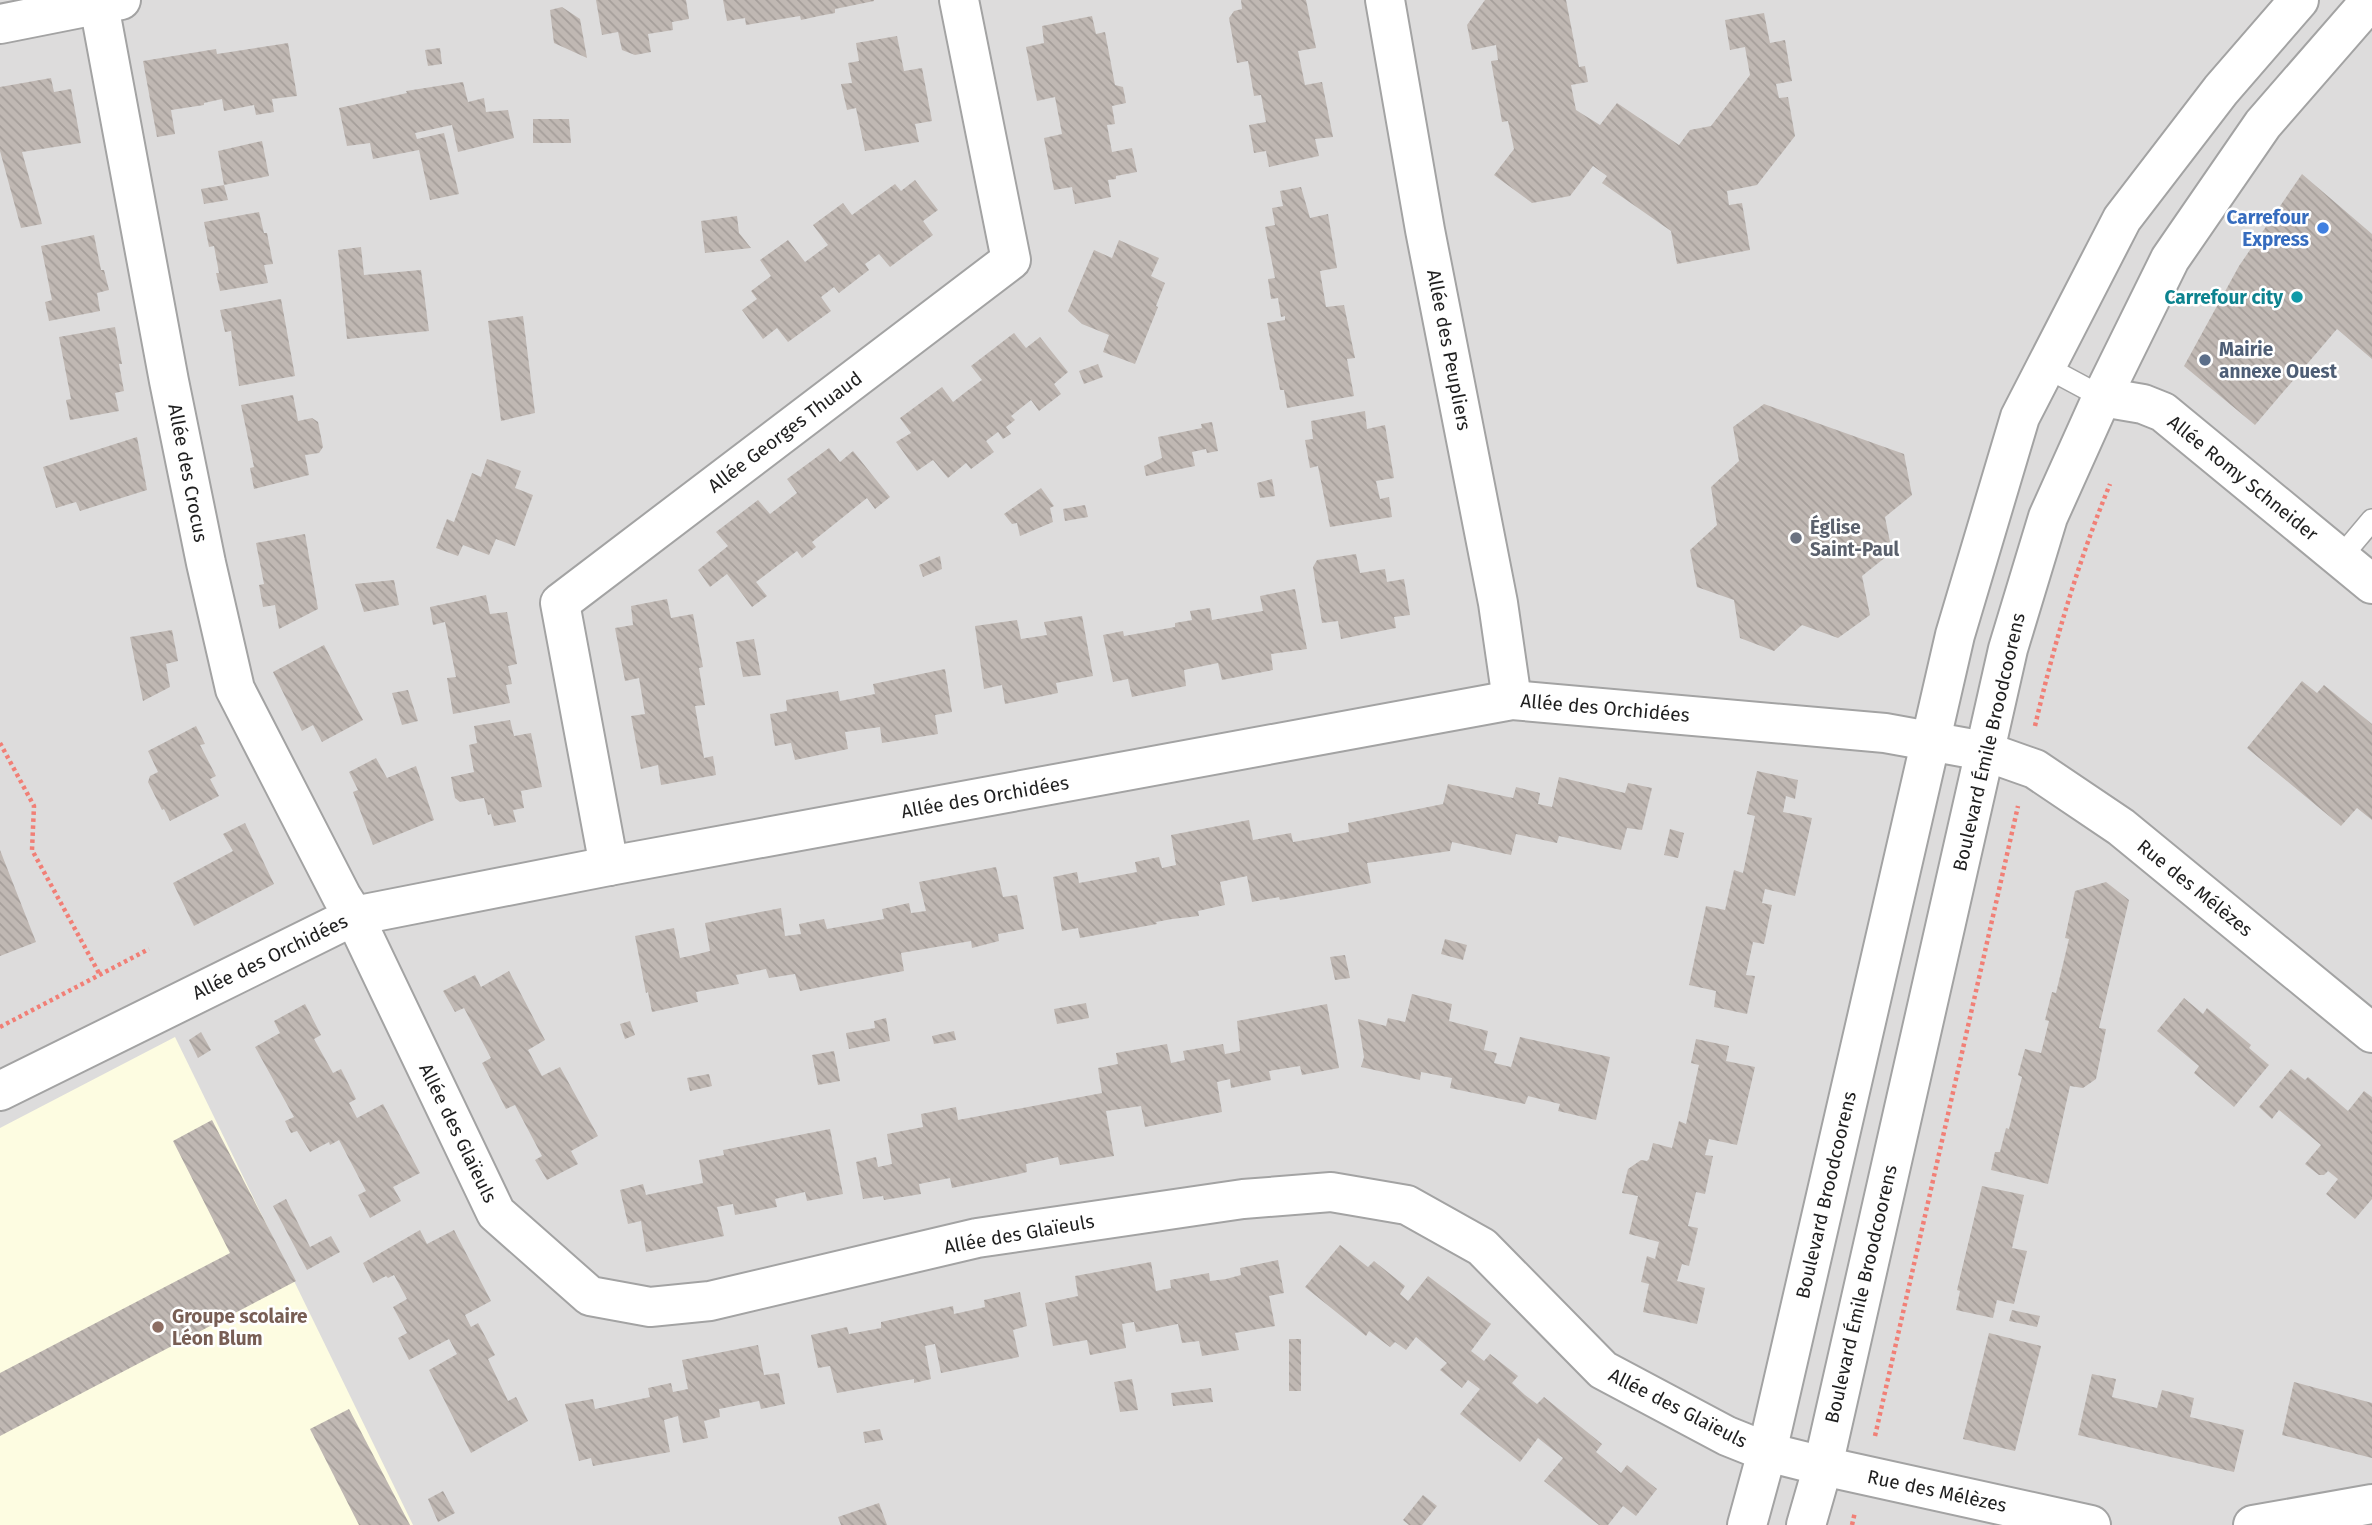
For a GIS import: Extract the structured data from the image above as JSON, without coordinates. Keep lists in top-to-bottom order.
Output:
{
  "streets": {
    "street": [
      "Allée des Peupliers",
      "Allée Georges Thuaud",
      "Allée des Crocus",
      "Allée Romy Schneider",
      "Allée des Orchidées",
      "Boulevard Émile Broodcoorens",
      "Rue des Mélèzes",
      "Allée des Glaïeuls",
      "Boulevard Broodcoorens"
    ]
  },
  "crossings": [
    ["Allée des Peupliers", "Allée des Orchidées"],
    ["Allée Georges Thuaud", "Allée des Orchidées"],
    ["Allée des Crocus", "Allée des Orchidées"],
    ["Allée des Crocus", "Allée des Glaïeuls"],
    ["Allée Romy Schneider", "Boulevard Émile Broodcoorens"],
    ["Allée des Orchidées", "Boulevard Émile Broodcoorens"],
    ["Allée des Orchidées", "Rue des Mélèzes"],
    ["Allée des Orchidées", "Allée des Glaïeuls"],
    ["Allée des Orchidées", "Boulevard Broodcoorens"],
    ["Boulevard Émile Broodcoorens", "Rue des Mélèzes"],
    ["Boulevard Émile Broodcoorens", "Allée des Glaïeuls"],
    ["Rue des Mélèzes", "Allée des Glaïeuls"],
    ["Allée des Glaïeuls", "Boulevard Broodcoorens"]
  ],
  "places": [
    "Carrefour Express",
    "Carrefour city",
    "Mairie annexe Ouest",
    "Église Saint-Paul",
    "Groupe scolaire Léon Blum"
  ]
}
